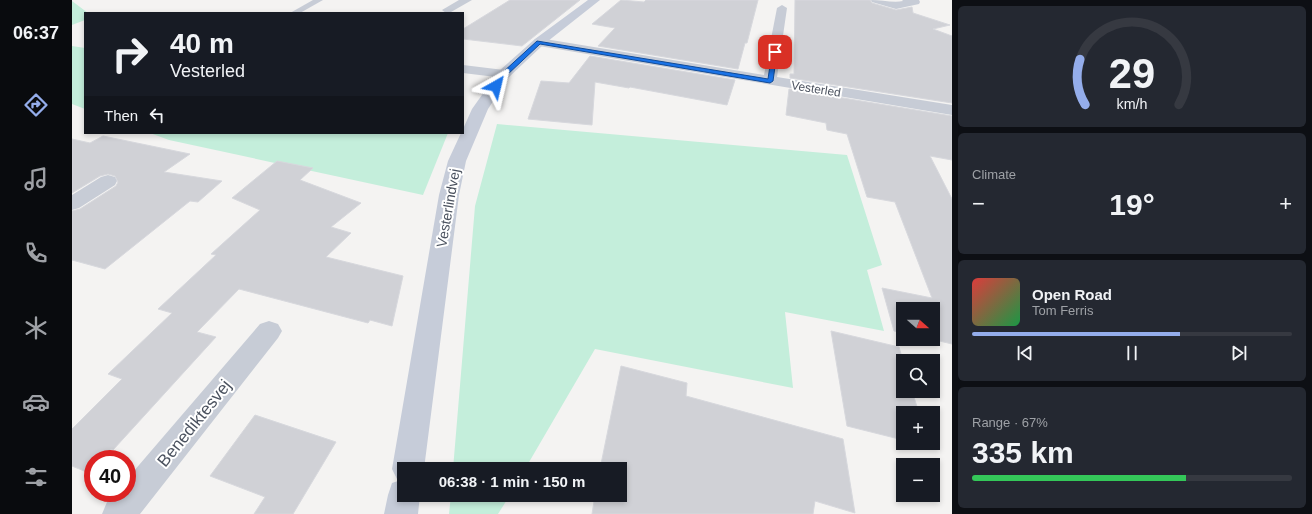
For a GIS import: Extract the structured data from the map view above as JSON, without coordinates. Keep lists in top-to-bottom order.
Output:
{
  "streets": {
    "street": ["Vesterled", "Vesterlindvej", "Benediktesvej"]
  },
  "crossings": [
    ["Vesterled", "Vesterlindvej"]
  ],
  "north": "right",
  "page": {
    "tabs": "06:37",
    "turn": ["40 m", "Vesterled"],
    "then": "Then",
    "tile": [
      "Climate",
      ["Range · 67%", "335 km"]
    ],
    "heat": ["−", "19°", "+"],
    "song": ["Open Road", "Tom Ferris"],
    "map_buttons": ["+", "−"],
    "limit": "40",
    "trip": "06:38 · 1 min · 150 m",
    "gauge": ["29", "km/h"]
  }
}
